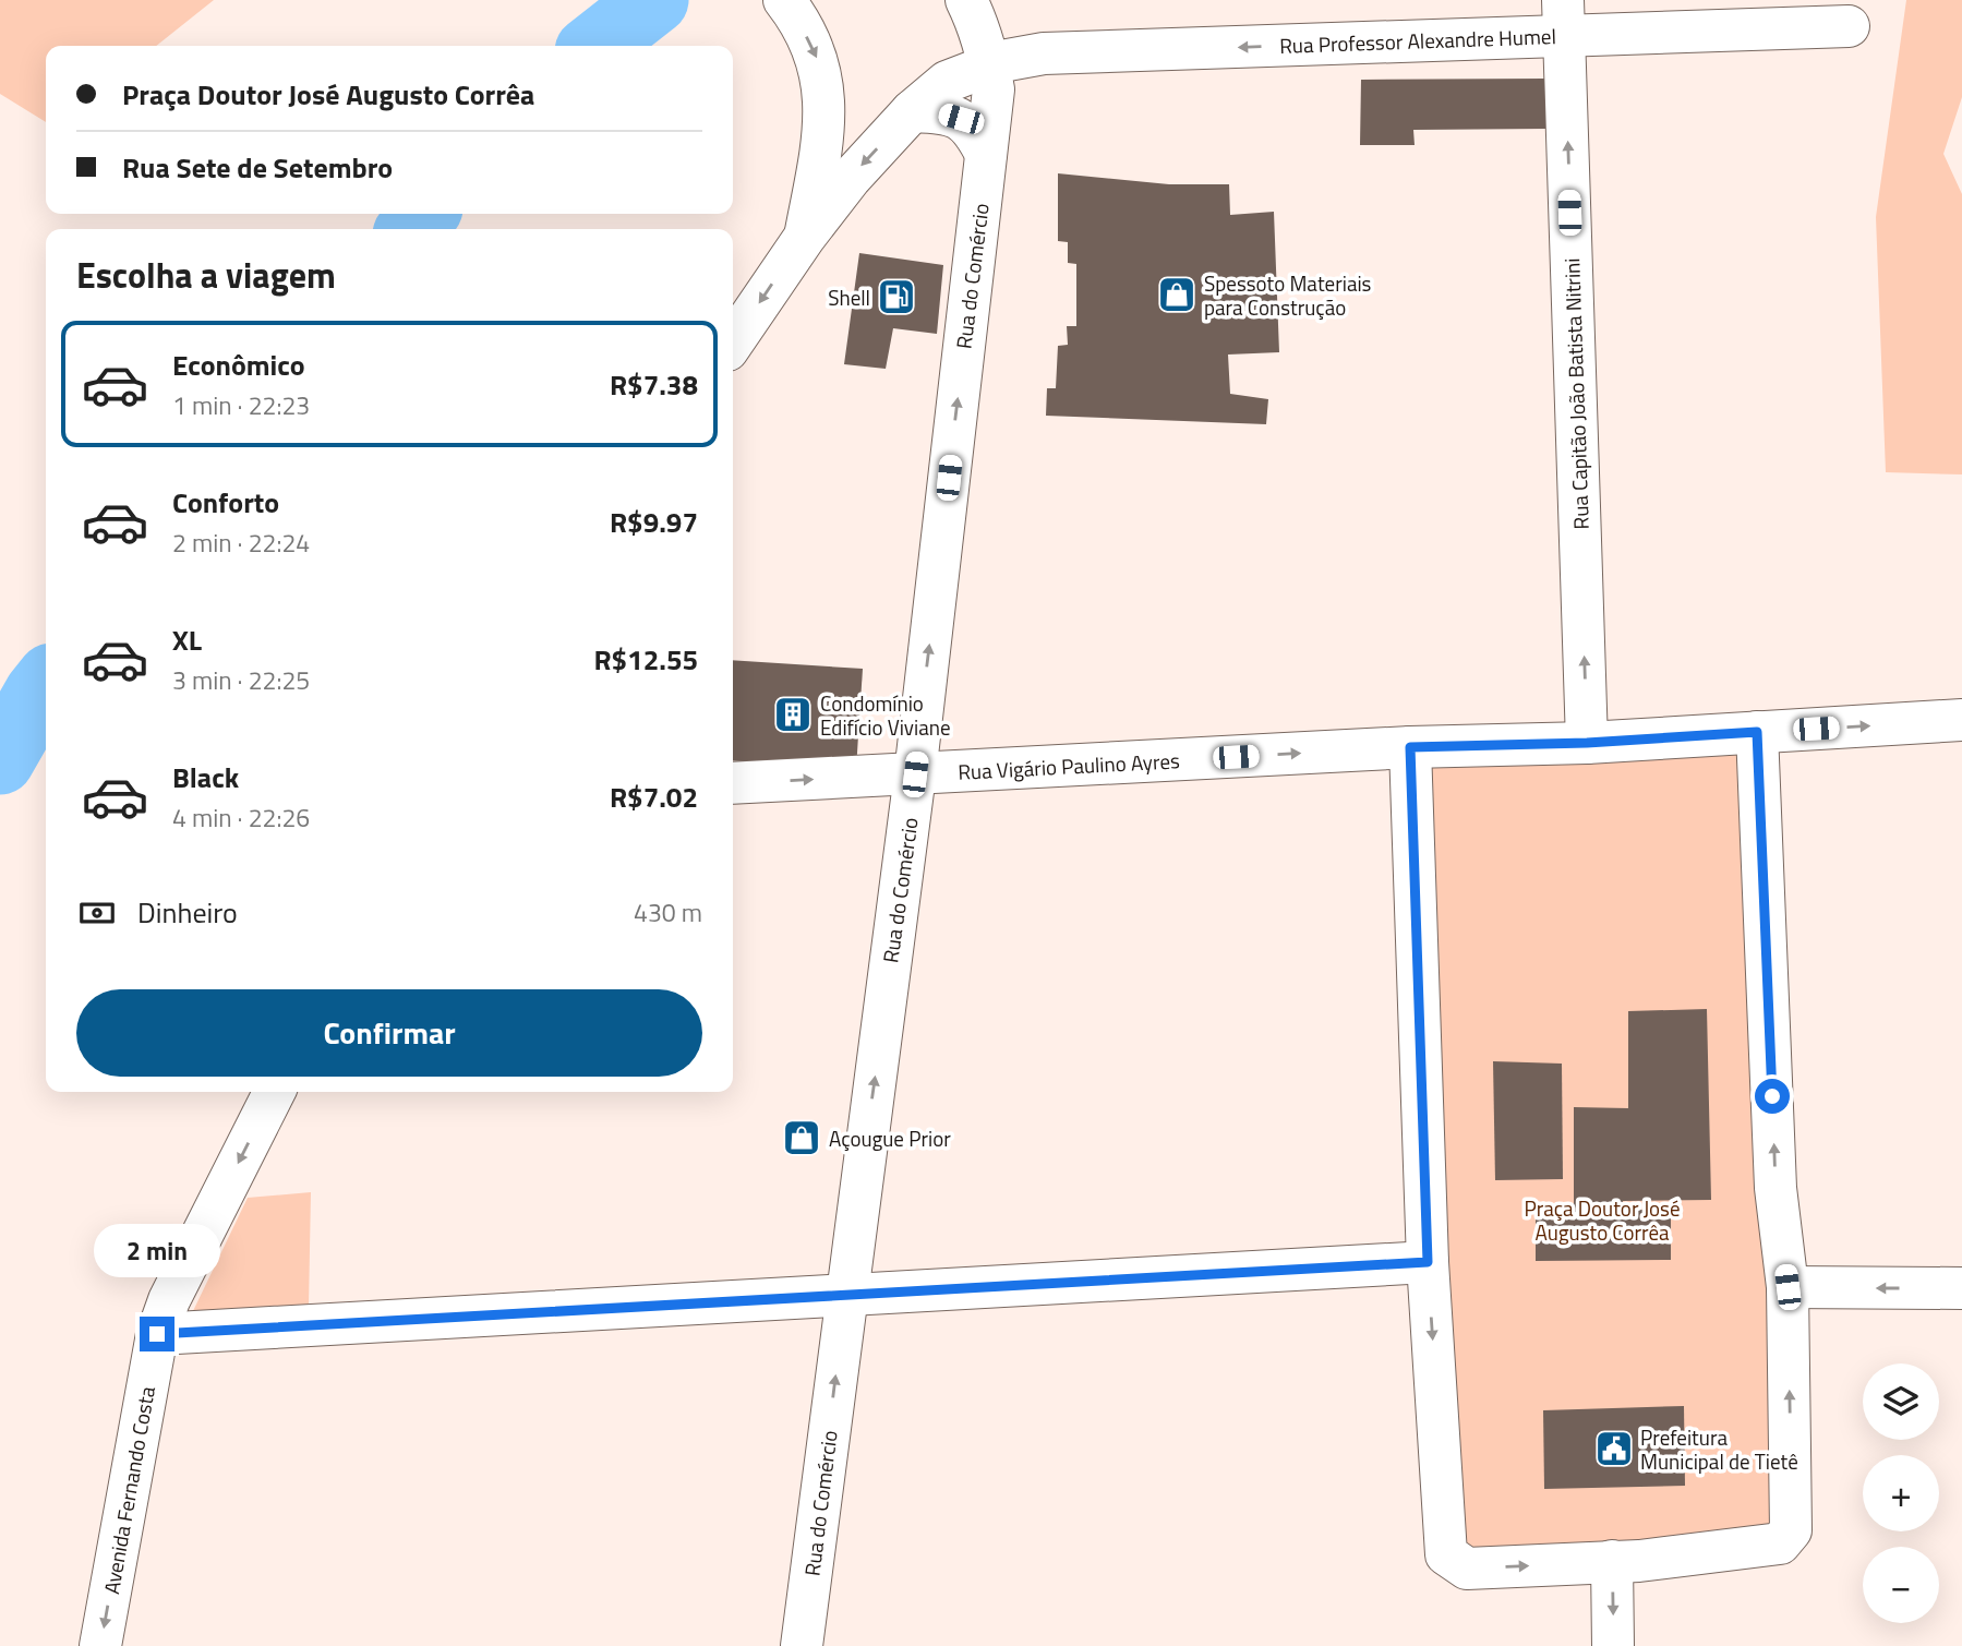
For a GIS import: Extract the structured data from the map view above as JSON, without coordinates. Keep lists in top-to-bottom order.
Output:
{
  "streets": {
    "street": [
      "Rua Professor Alexandre Humel",
      "Rua do Comércio",
      "Rua Capitão João Batista Nitrini",
      "Rua Vigário Paulino Ayres",
      "Avenida Fernando Costa"
    ]
  },
  "crossings": [
    ["Rua Professor Alexandre Humel", "Rua do Comércio"],
    ["Rua Professor Alexandre Humel", "Rua Capitão João Batista Nitrini"],
    ["Rua do Comércio", "Rua Vigário Paulino Ayres"]
  ],
  "one_way": [
    "Rua Professor Alexandre Humel",
    "Rua do Comércio",
    "Rua Capitão João Batista Nitrini",
    "Rua Vigário Paulino Ayres",
    "Avenida Fernando Costa"
  ],
  "parks": ["Praça Doutor José Augusto Corrêa"],
  "places": {
    "shop": ["Spessoto Materiais para Construção", "Açougue Prior"],
    "fuel station": ["Shell"],
    "building": ["Condomínio Edifício Viviane"],
    "public building": ["Prefeitura Municipal de Tietê"]
  },
  "page": {
    "banner": ["Praça Doutor José Augusto Corrêa", "Rua Sete de Setembro"],
    "heading": "Escolha a viagem",
    "list": [
      {
        "name": "Econômico",
        "note": "1 min · 22:23",
        "value": "R$7.38"
      },
      {
        "name": "Conforto",
        "note": "2 min · 22:24",
        "value": "R$9.97"
      },
      {
        "name": "XL",
        "note": "3 min · 22:25",
        "value": "R$12.55"
      },
      {
        "name": "Black",
        "note": "4 min · 22:26",
        "value": "R$7.02"
      }
    ],
    "pay": ["Dinheiro", "430 m"],
    "buttons": "Confirmar",
    "bubble": "2 min",
    "map_buttons": ["+", "−"]
  }
}
